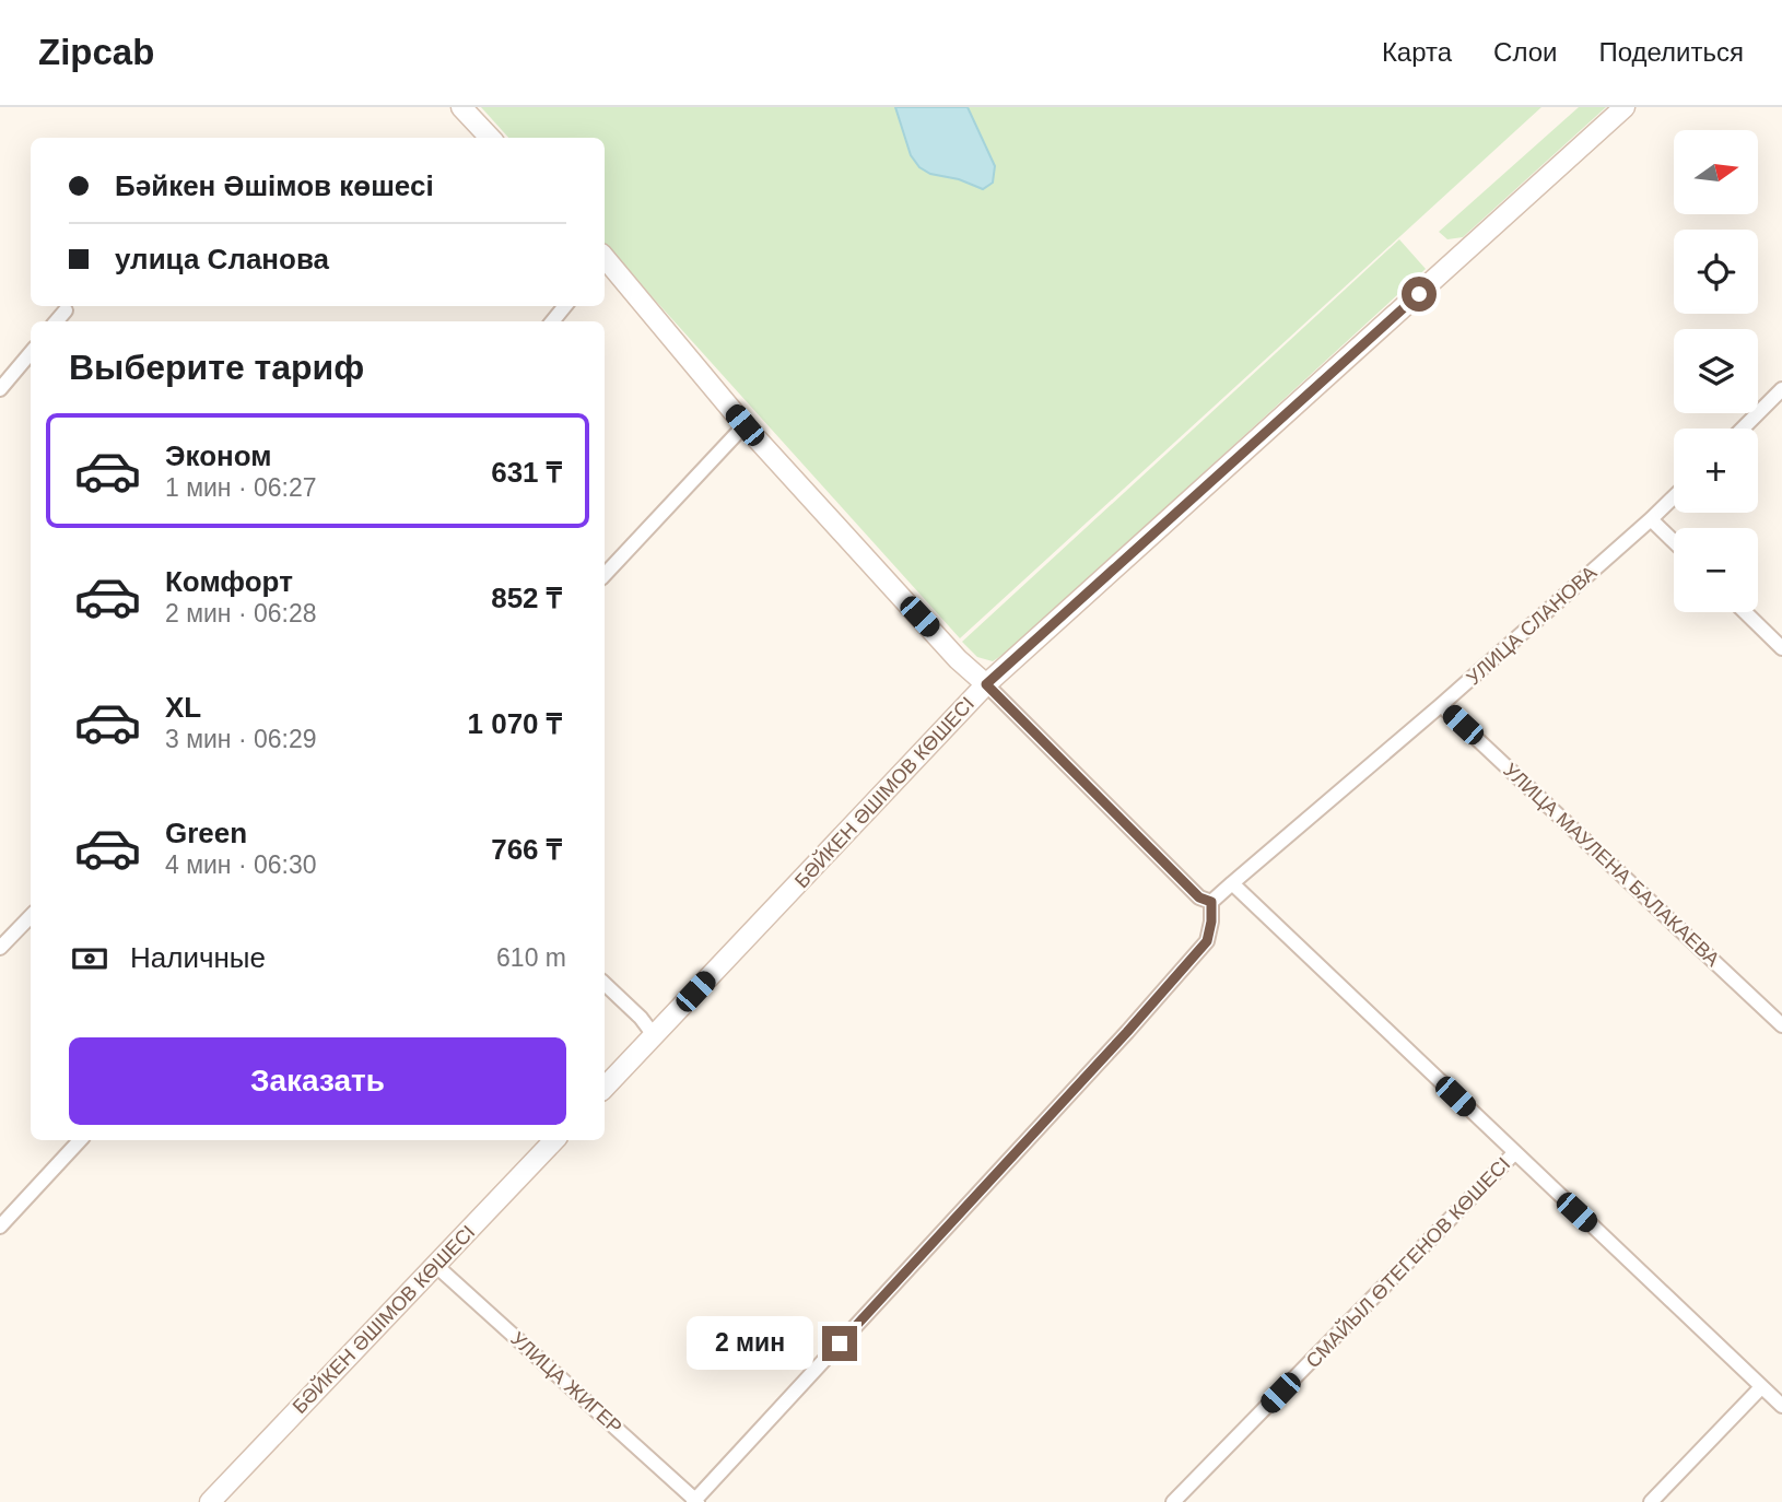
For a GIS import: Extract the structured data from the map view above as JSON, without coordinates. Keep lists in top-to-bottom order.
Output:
{
  "streets": {
    "main road": ["БӘЙКЕН ӘШІМОВ КӨШЕСІ"],
    "street": [
      "УЛИЦА СЛАНОВА",
      "УЛИЦА МАУЛЕНА БАЛАКАЕВА",
      "СМАЙЫЛ ӨТЕГЕНОВ КӨШЕСІ",
      "УЛИЦА ЖИГЕР"
    ]
  },
  "crossings": [
    ["УЛИЦА СЛАНОВА", "УЛИЦА МАУЛЕНА БАЛАКАЕВА"],
    ["БӘЙКЕН ӘШІМОВ КӨШЕСІ", "УЛИЦА ЖИГЕР"]
  ],
  "north": "right",
  "page": {
    "header": "Zipcab",
    "nav": ["Карта", "Слои", "Поделиться"],
    "map_buttons": ["+", "−"],
    "banner": ["Бәйкен Әшімов көшесі", "улица Сланова"],
    "heading": "Выберите тариф",
    "list": [
      {
        "name": "Эконом",
        "note": "1 мин · 06:27",
        "value": "631 ₸"
      },
      {
        "name": "Комфорт",
        "note": "2 мин · 06:28",
        "value": "852 ₸"
      },
      {
        "name": "XL",
        "note": "3 мин · 06:29",
        "value": "1 070 ₸"
      },
      {
        "name": "Green",
        "note": "4 мин · 06:30",
        "value": "766 ₸"
      }
    ],
    "pay": ["Наличные", "610 m"],
    "buttons": "Заказать",
    "bubble": "2 мин"
  }
}
